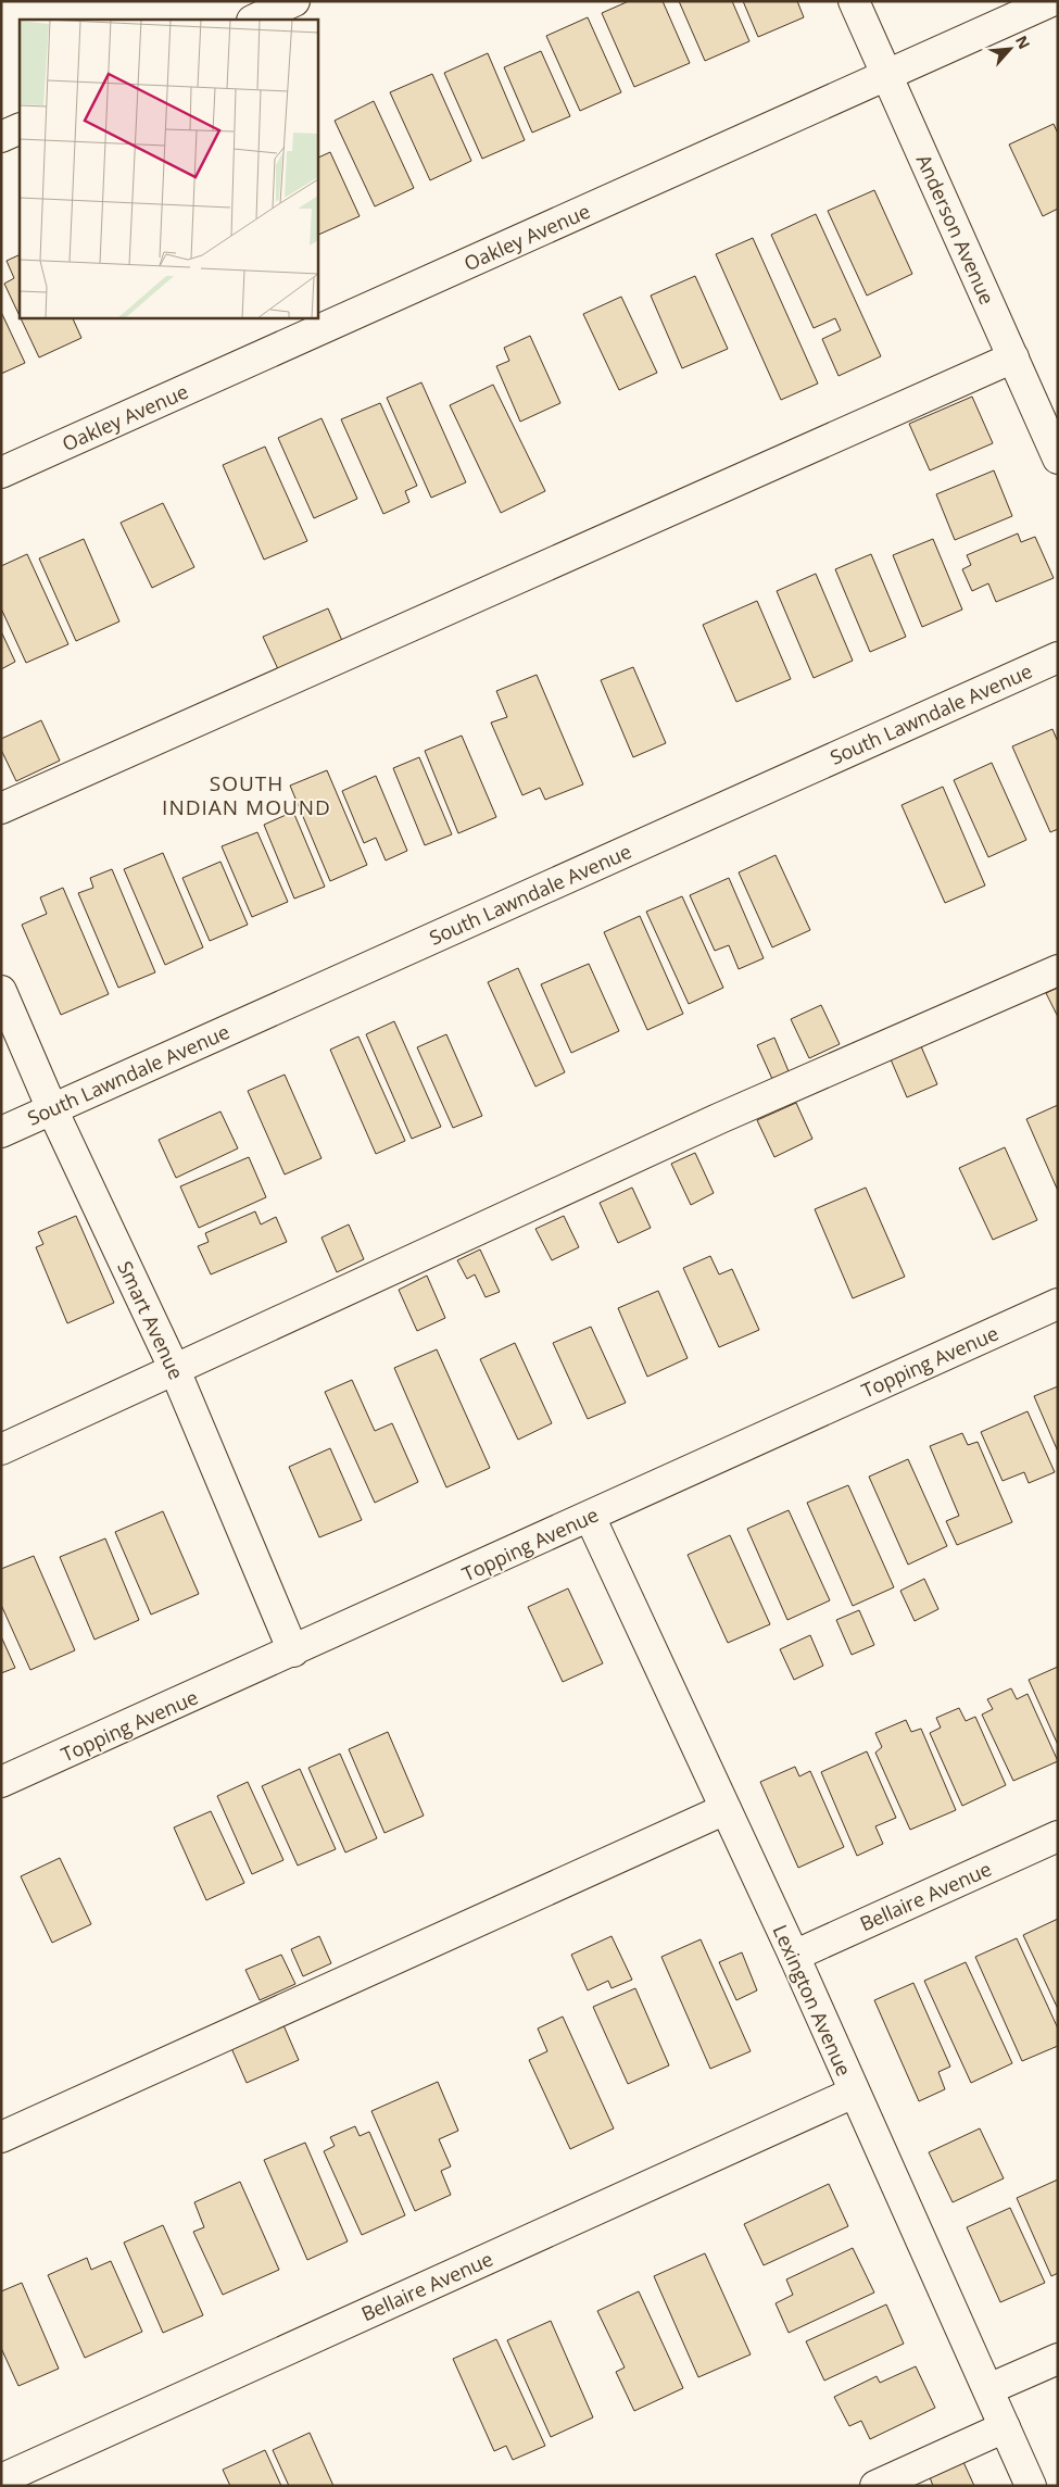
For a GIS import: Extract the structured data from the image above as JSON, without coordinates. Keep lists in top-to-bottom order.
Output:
{
  "streets": {
    "street": [
      "Anderson Avenue",
      "Oakley Avenue",
      "South Lawndale Avenue",
      "Smart Avenue",
      "Topping Avenue",
      "Bellaire Avenue",
      "Lexington Avenue"
    ]
  },
  "crossings": [
    ["Anderson Avenue", "Oakley Avenue"],
    ["South Lawndale Avenue", "Smart Avenue"],
    ["Smart Avenue", "Topping Avenue"],
    ["Topping Avenue", "Lexington Avenue"],
    ["Bellaire Avenue", "Lexington Avenue"]
  ],
  "districts": ["SOUTH INDIAN MOUND"],
  "north": "top right"
}
